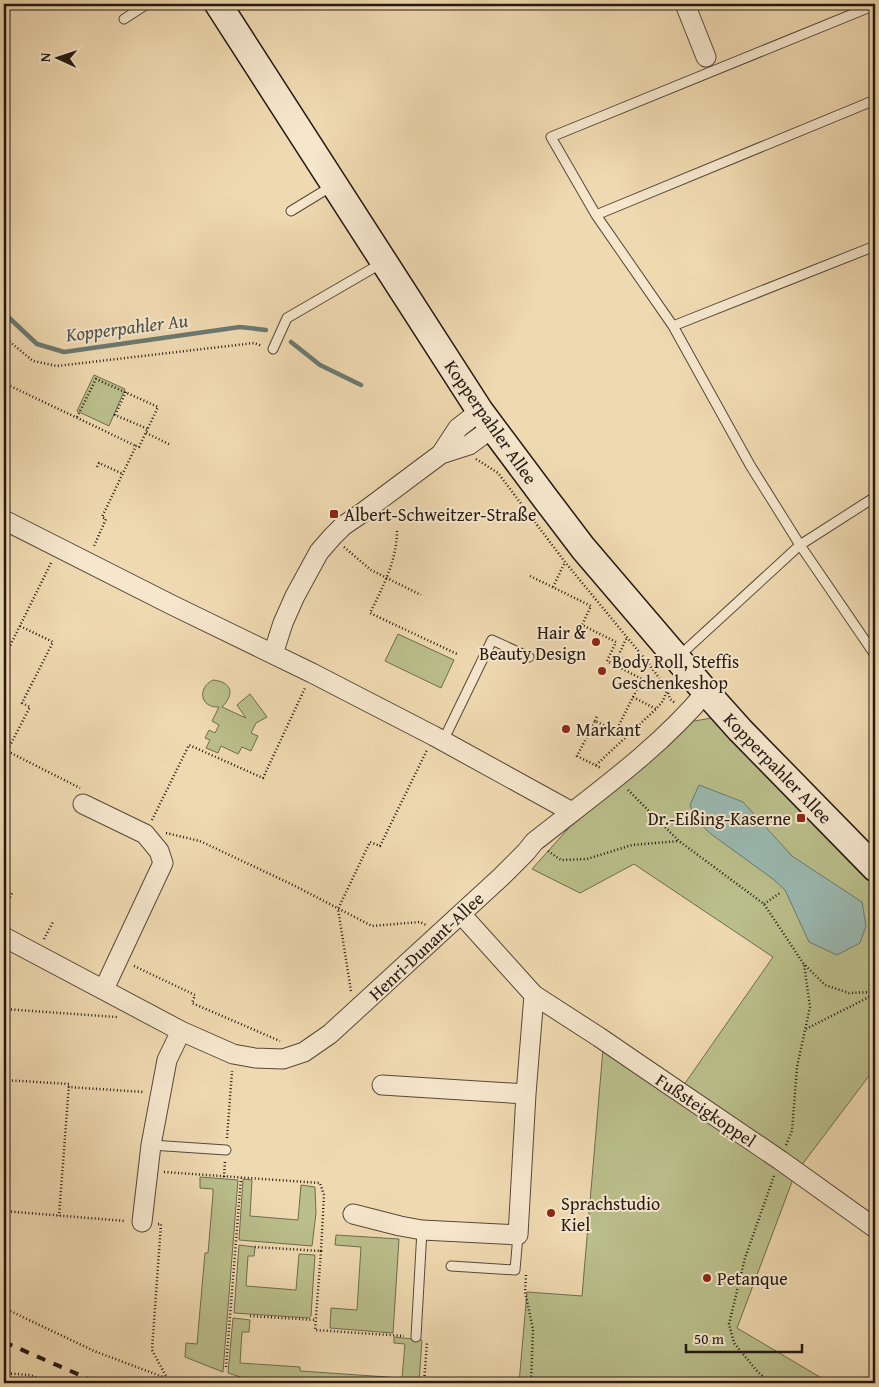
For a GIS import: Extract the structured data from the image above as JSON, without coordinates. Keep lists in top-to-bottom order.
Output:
{
  "streets": {
    "street": ["Kopperpahler Allee", "Henri-Dunant-Allee", "Fußsteigkoppel"]
  },
  "crossings": [
    ["Kopperpahler Allee", "Henri-Dunant-Allee"],
    ["Henri-Dunant-Allee", "Fußsteigkoppel"]
  ],
  "water": ["Kopperpahler Au"],
  "places": {
    "transit": ["Albert-Schweitzer-Straße", "Dr.-Eißing-Kaserne"],
    "other": [
      "Hair & Beauty Design",
      "Body Roll, Steffis Geschenkeshop",
      "Markant",
      "Sprachstudio Kiel",
      "Petanque"
    ]
  },
  "scale_bar": "50 m",
  "north": "left"
}
